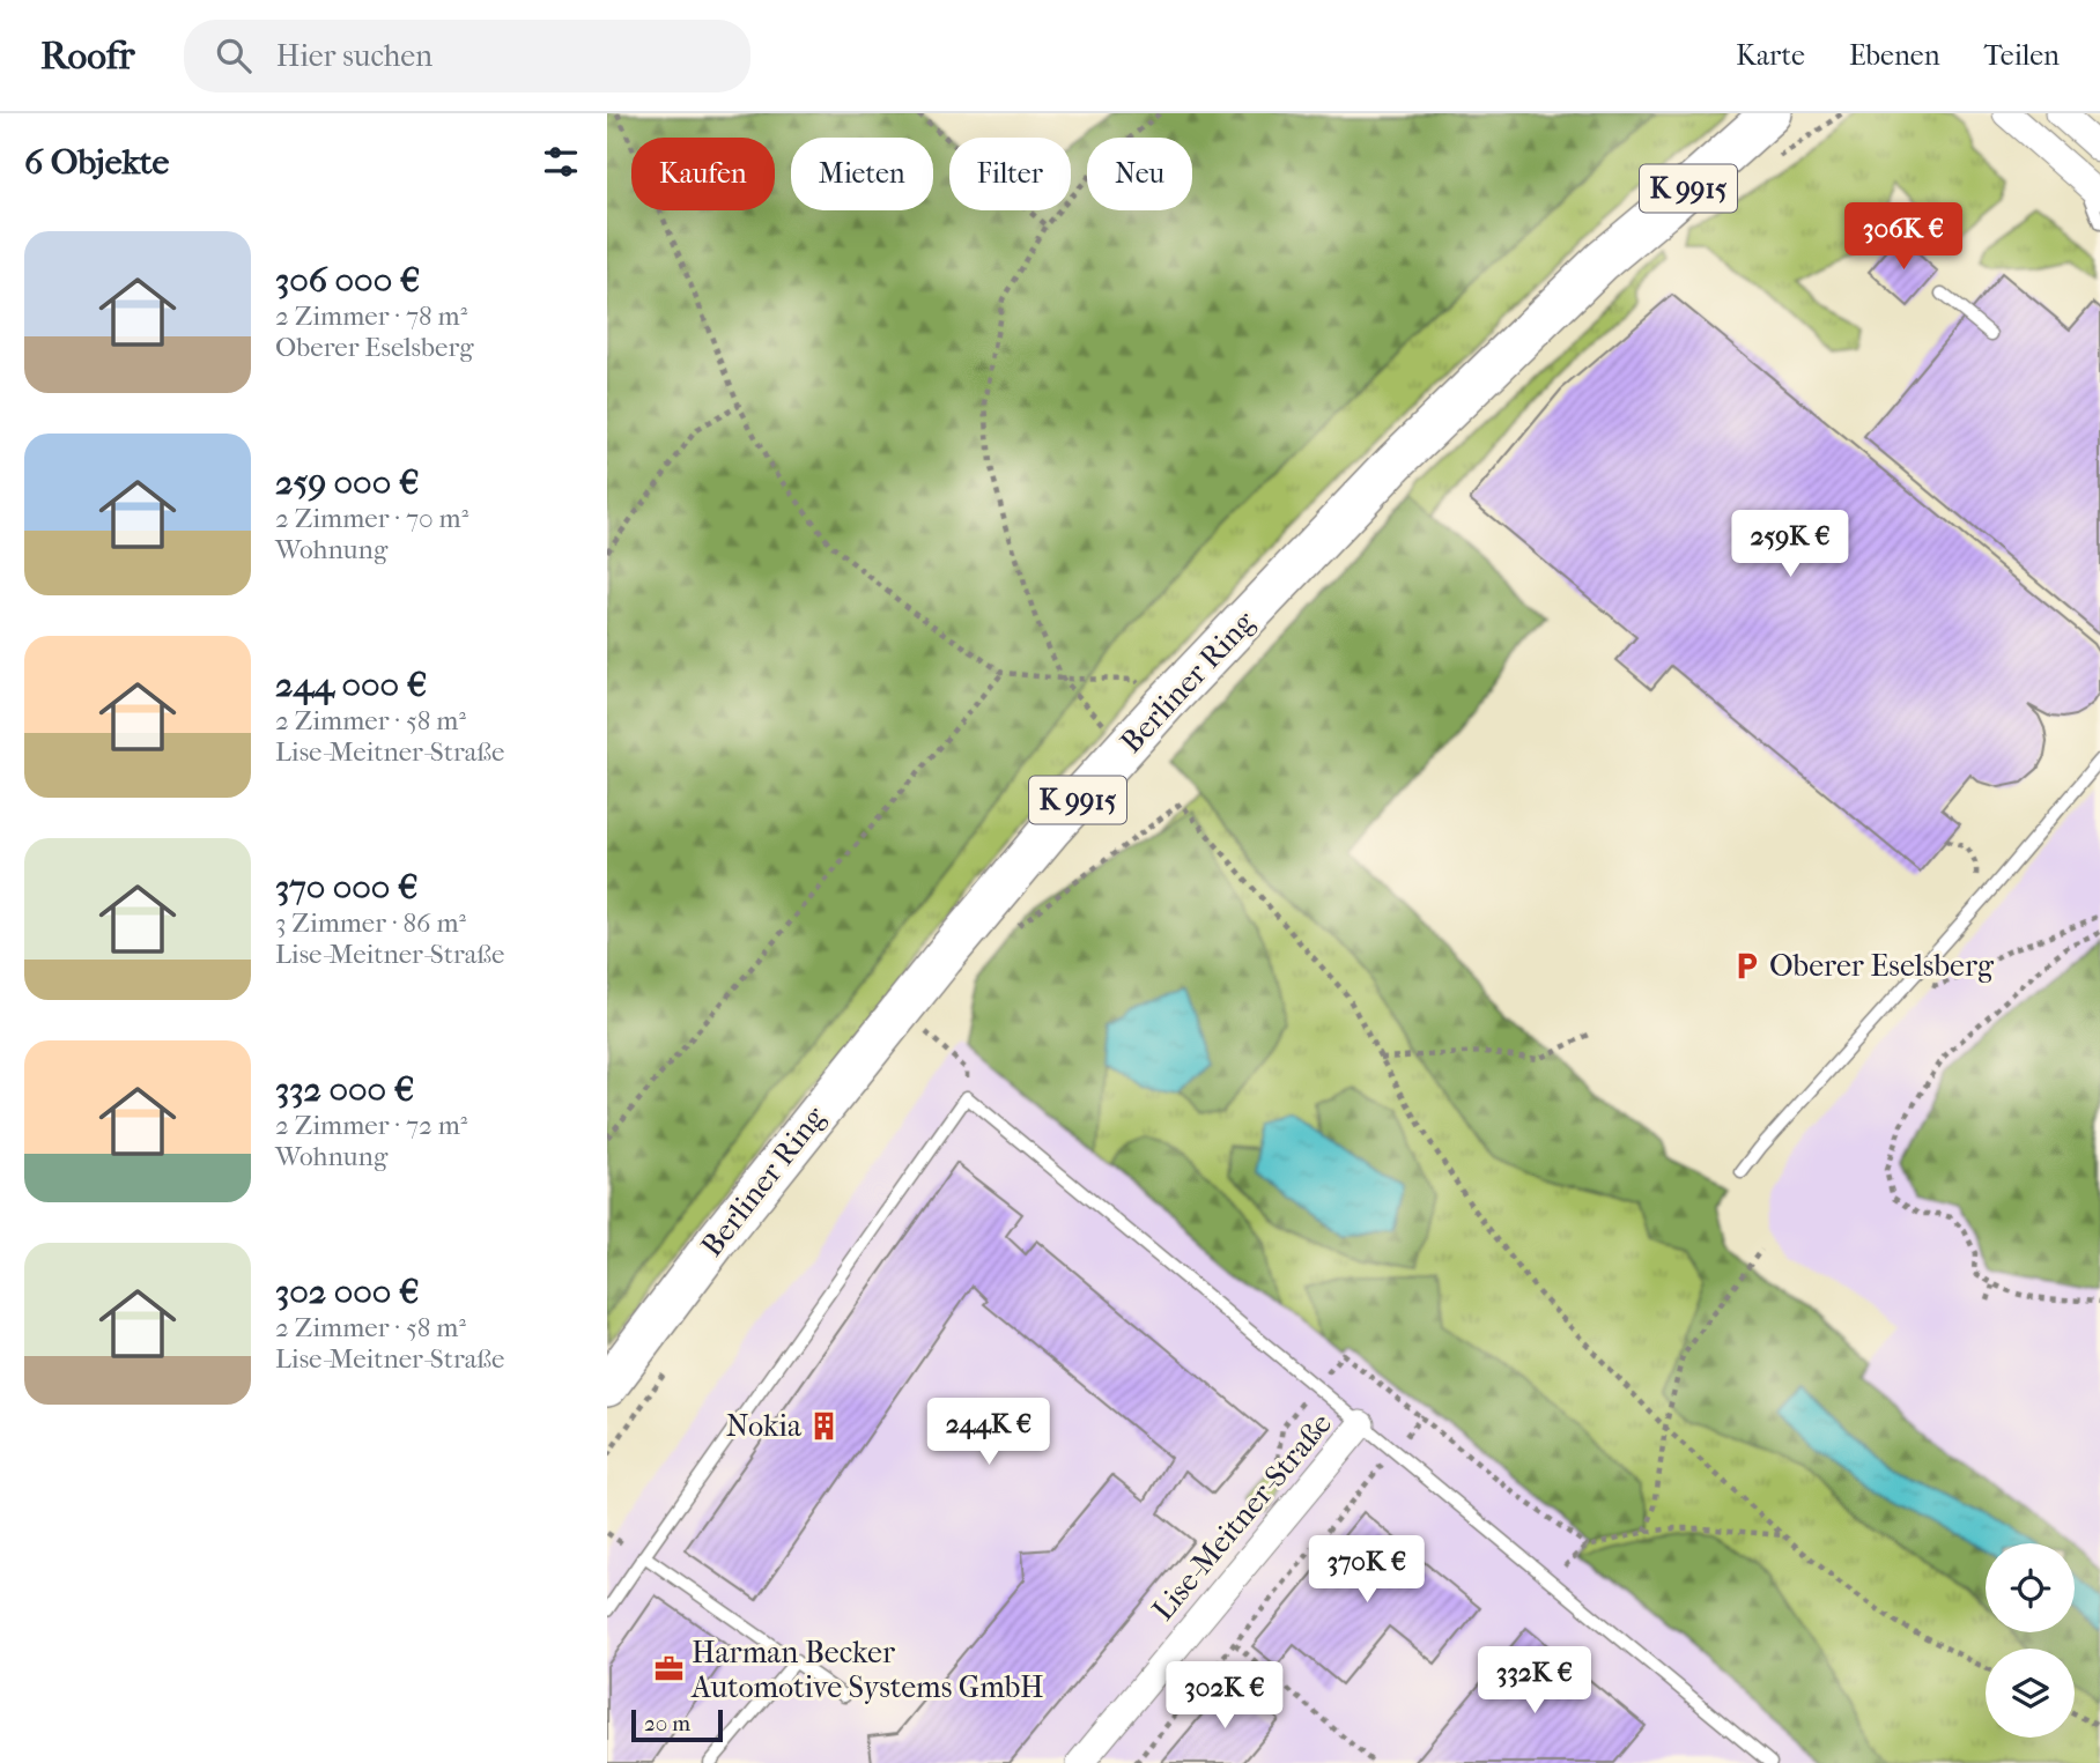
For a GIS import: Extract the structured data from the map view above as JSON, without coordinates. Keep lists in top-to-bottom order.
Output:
{
  "streets": {
    "main road": ["K 9915", "Berliner Ring"],
    "street": ["Lise-Meitner-Straße"]
  },
  "places": {
    "parking": ["Oberer Eselsberg"],
    "building": ["Nokia"],
    "office": ["Harman Becker Automotive Systems GmbH"]
  },
  "scale_bar": "20 m",
  "page": {
    "header": "Roofr",
    "search": "Hier suchen",
    "nav": ["Karte", "Ebenen", "Teilen"],
    "heading": "6 Objekte",
    "chip": [
      "Kaufen",
      "Mieten",
      "Filter",
      "Neu"
    ],
    "price": [
      "306K €",
      "259K €",
      "244K €",
      "370K €",
      "332K €",
      "302K €"
    ],
    "list": [
      {
        "name": "306 000 €",
        "note": "2 Zimmer · 78 m² · Oberer Eselsberg"
      },
      {
        "name": "259 000 €",
        "note": "2 Zimmer · 70 m² · Wohnung"
      },
      {
        "name": "244 000 €",
        "note": "2 Zimmer · 58 m² · Lise-Meitner-Straße"
      },
      {
        "name": "370 000 €",
        "note": "3 Zimmer · 86 m² · Lise-Meitner-Straße"
      },
      {
        "name": "332 000 €",
        "note": "2 Zimmer · 72 m² · Wohnung"
      },
      {
        "name": "302 000 €",
        "note": "2 Zimmer · 58 m² · Lise-Meitner-Straße"
      }
    ],
    "scale": "20 m"
  }
}
